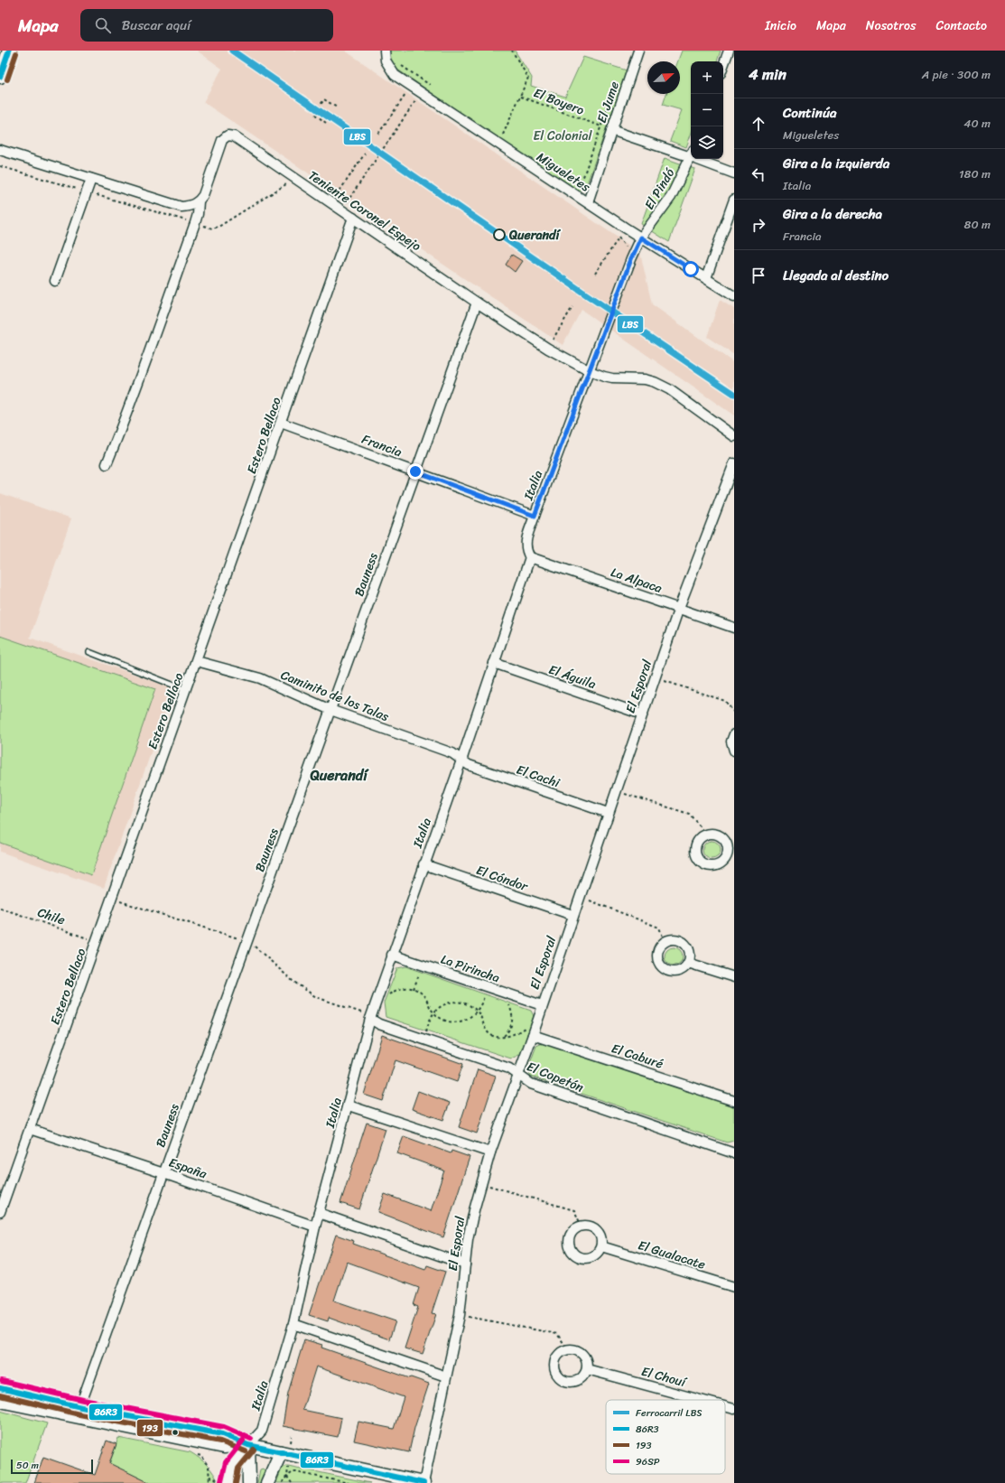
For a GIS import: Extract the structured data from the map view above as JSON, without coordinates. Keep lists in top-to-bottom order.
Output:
{
  "streets": {
    "street": [
      "El Jume",
      "Migueletes",
      "El Pindó",
      "Teniente Coronel Espejo",
      "Estero Bellaco",
      "Francia",
      "Italia",
      "Bauness",
      "La Alpaca",
      "El Águila",
      "El Esporal",
      "Caminito de los Talas",
      "El Cachi",
      "El Cóndor",
      "La Pirincha",
      "El Caburé",
      "El Copetón",
      "España",
      "El Gualacate",
      "El Chouí"
    ],
    "path": ["El Boyero", "Chile"]
  },
  "crossings": [
    ["El Boyero", "El Jume"],
    ["El Jume", "Migueletes"],
    ["Migueletes", "El Pindó"],
    ["Migueletes", "Italia"],
    ["El Pindó", "Italia"],
    ["Teniente Coronel Espejo", "Estero Bellaco"],
    ["Teniente Coronel Espejo", "Italia"],
    ["Teniente Coronel Espejo", "Bauness"],
    ["Estero Bellaco", "Francia"],
    ["Estero Bellaco", "Caminito de los Talas"],
    ["Estero Bellaco", "Chile"],
    ["Estero Bellaco", "España"],
    ["Francia", "Italia"],
    ["Francia", "Bauness"],
    ["Italia", "La Alpaca"],
    ["Italia", "El Águila"],
    ["Italia", "Caminito de los Talas"],
    ["Italia", "El Cachi"],
    ["Italia", "El Cóndor"],
    ["Italia", "La Pirincha"],
    ["Italia", "El Copetón"],
    ["Italia", "España"],
    ["Bauness", "Caminito de los Talas"],
    ["Bauness", "España"],
    ["La Alpaca", "El Esporal"],
    ["El Águila", "El Esporal"],
    ["El Esporal", "El Cachi"],
    ["El Esporal", "El Cóndor"],
    ["El Esporal", "La Pirincha"],
    ["El Esporal", "El Caburé"],
    ["El Esporal", "El Copetón"],
    ["Caminito de los Talas", "El Cachi"]
  ],
  "districts": ["Querandí"],
  "parks": ["El Colonial"],
  "places": ["Querandí"],
  "lines": [
    "rail line LBS",
    "transit line 86R3",
    "transit line 193",
    "transit line 96SP"
  ],
  "legend": [
    "Ferrocarril LBS",
    "86R3",
    "193",
    "96SP"
  ],
  "scale_bar": "50 m",
  "north": "top right",
  "page": {
    "header": "Mapa",
    "search": "Buscar aquí",
    "nav": [
      "Inicio",
      "Mapa",
      "Nosotros",
      "Contacto"
    ],
    "heading": ["4 min", "A pie · 300 m"],
    "map_buttons": ["+", "−"],
    "list": [
      ["Continúa", "Migueletes", "40 m"],
      ["Gira a la izquierda", "Italia", "180 m"],
      ["Gira a la derecha", "Francia", "80 m"],
      "Llegada al destino"
    ],
    "scale": "50 m"
  }
}
